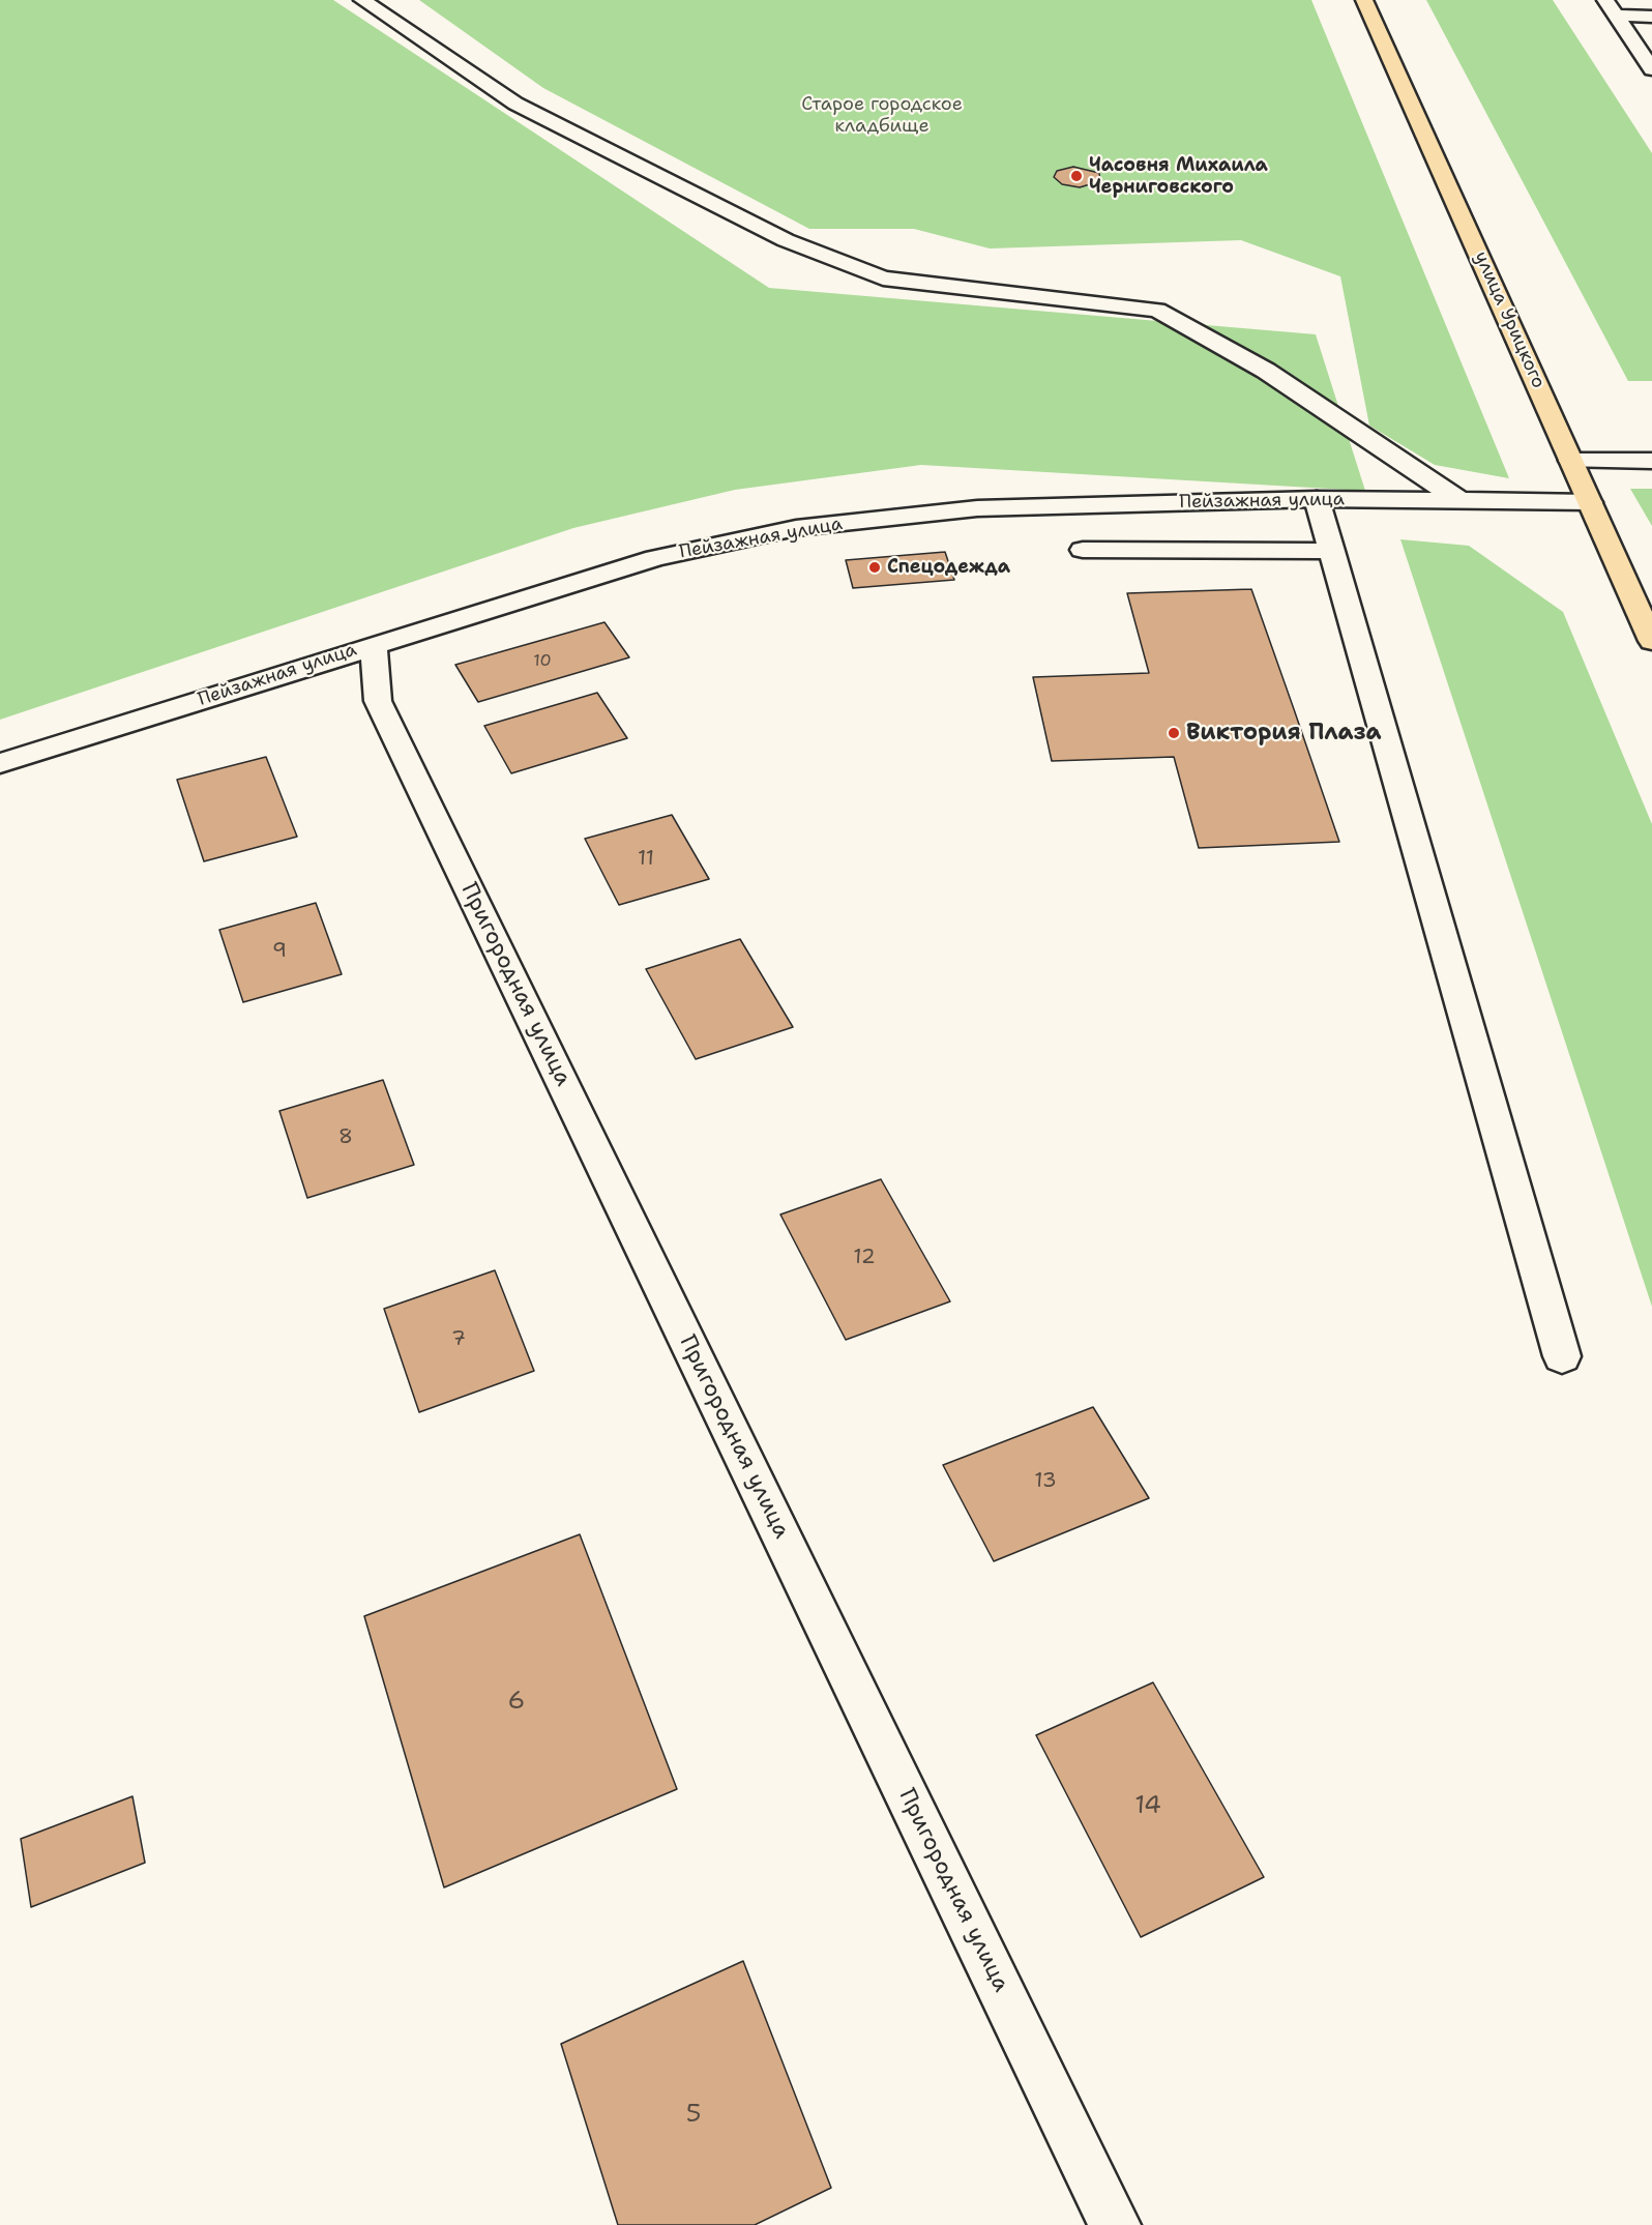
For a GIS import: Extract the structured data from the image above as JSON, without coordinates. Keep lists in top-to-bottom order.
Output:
{
  "streets": {
    "main road": ["улица Урицкого"],
    "street": ["Пейзажная улица", "Пригородная улица"]
  },
  "crossings": [
    ["улица Урицкого", "Пейзажная улица"],
    ["Пейзажная улица", "Пригородная улица"]
  ],
  "parks": ["Старое городское кладбище"],
  "places": ["Часовня Михаила Черниговского", "Спецодежда", "Виктория Плаза"],
  "house_numbers": [
    "10",
    "11",
    "9",
    "8",
    "12",
    "7",
    "13",
    "6",
    "14",
    "5"
  ]
}
